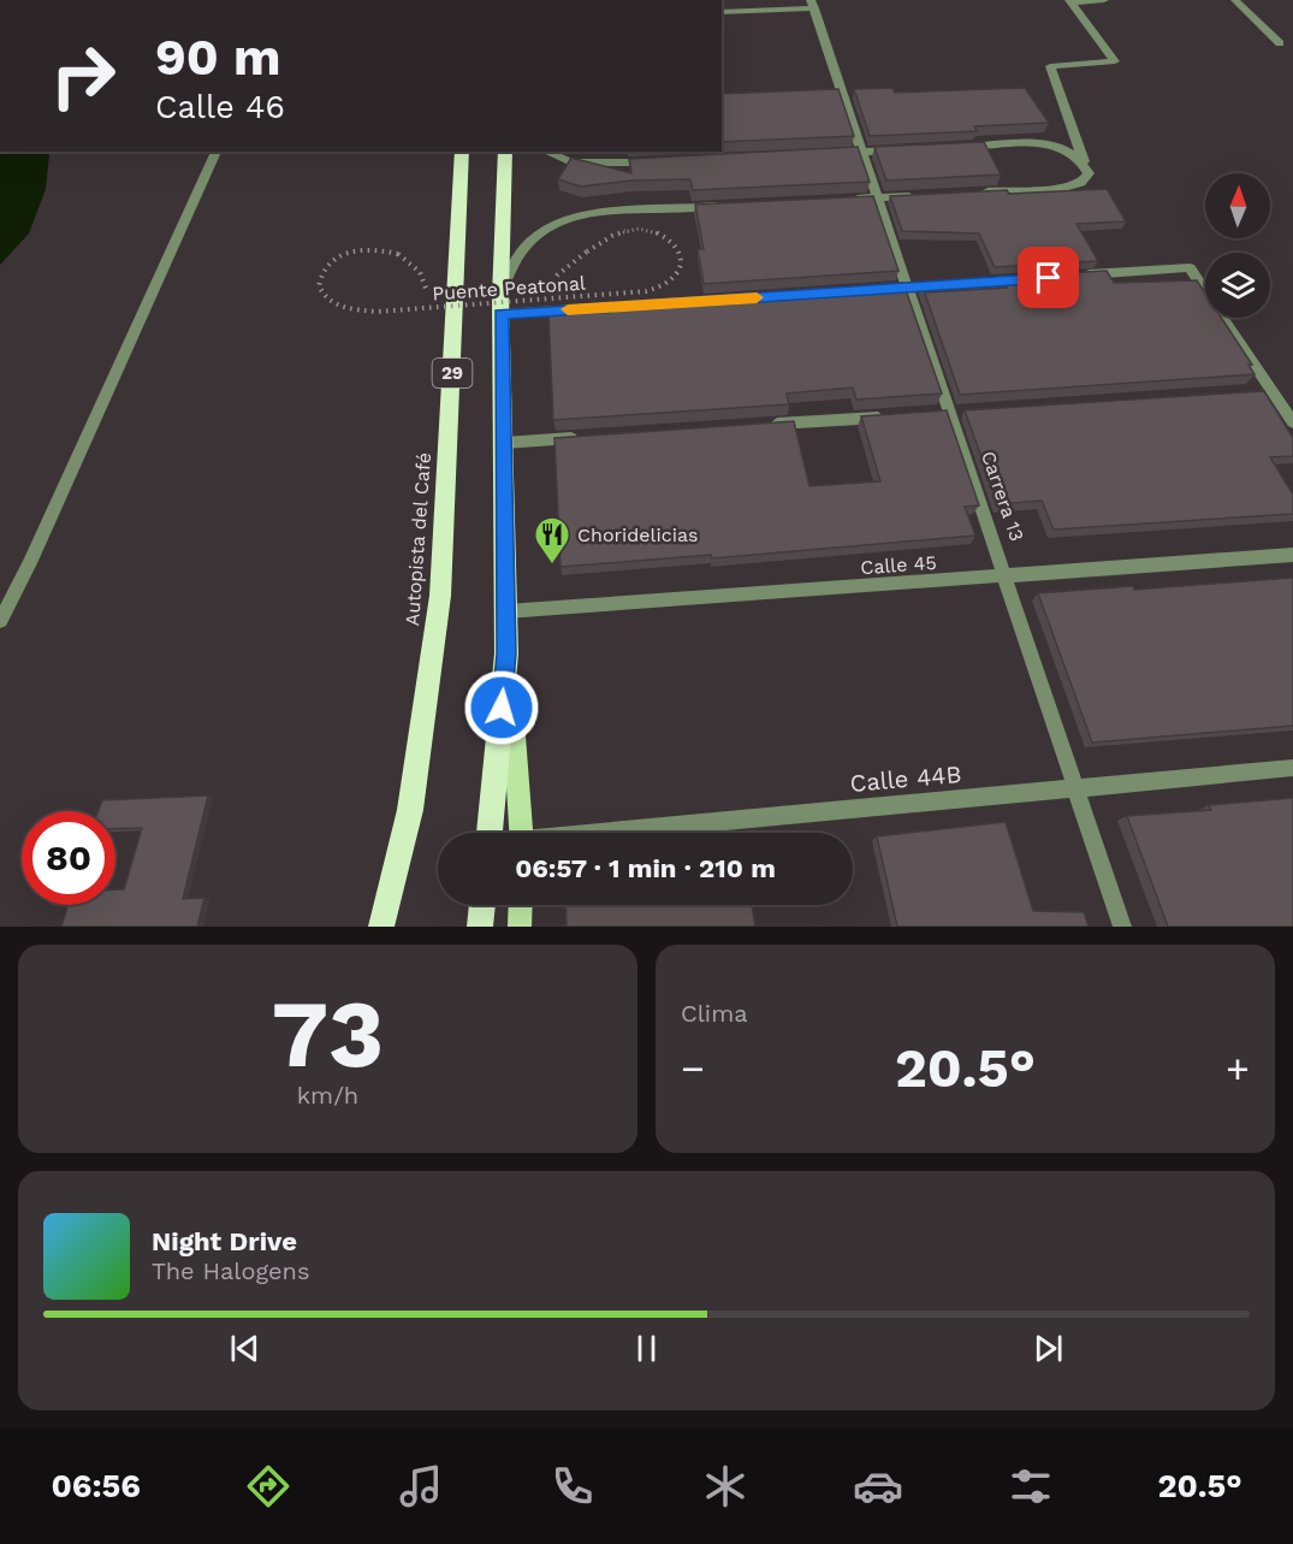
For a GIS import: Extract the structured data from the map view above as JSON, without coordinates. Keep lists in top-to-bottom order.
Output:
{
  "streets": {
    "highway": ["29", "Autopista del Café"],
    "street": ["Carrera 13", "Calle 45", "Calle 44B"],
    "path": ["Puente Peatonal"]
  },
  "crossings": [
    ["Carrera 13", "Calle 45"],
    ["Carrera 13", "Calle 44B"]
  ],
  "places": {
    "restaurant": ["Choridelicias"]
  },
  "north": "top",
  "page": {
    "turn": ["90 m", "Calle 46"],
    "limit": "80",
    "trip": "06:57 · 1 min · 210 m",
    "tile": [
      ["73", "km/h"],
      "Clima"
    ],
    "heat": ["−", "20.5°", "+"],
    "song": ["Night Drive", "The Halogens"],
    "tabs": ["06:56", "20.5°"]
  }
}
